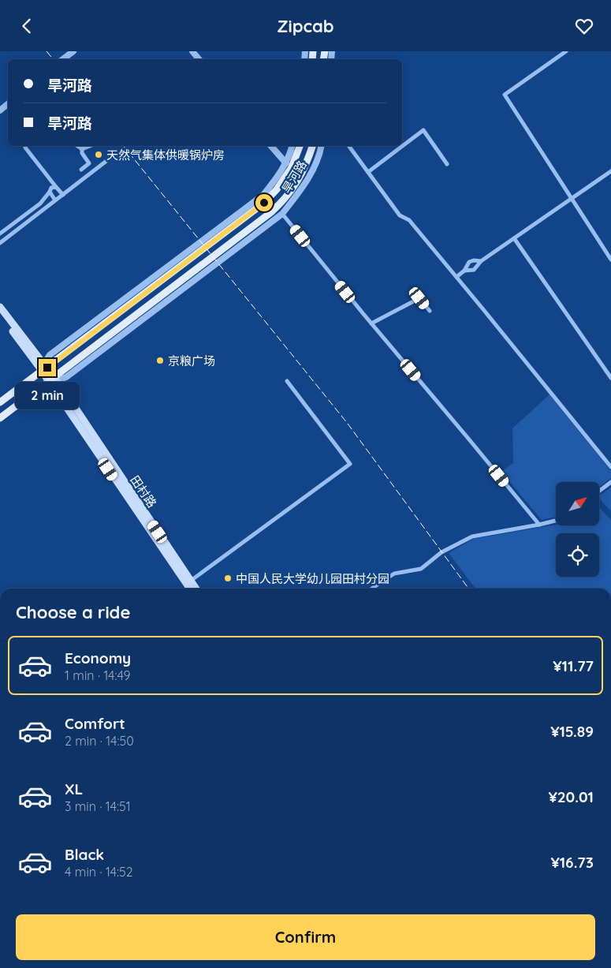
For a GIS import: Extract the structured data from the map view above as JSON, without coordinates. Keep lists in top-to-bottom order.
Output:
{
  "streets": {
    "main road": ["旱河路", "田村路"]
  },
  "crossings": [
    ["旱河路", "田村路"]
  ],
  "places": ["天然气集体供暖锅炉房", "京粮广场", "中国人民大学幼儿园田村分园"],
  "north": "top right",
  "page": {
    "header": "Zipcab",
    "banner": ["旱河路", "旱河路"],
    "bubble": "2 min",
    "heading": "Choose a ride",
    "list": [
      {
        "name": "Economy",
        "note": "1 min · 14:49",
        "value": "¥11.77"
      },
      {
        "name": "Comfort",
        "note": "2 min · 14:50",
        "value": "¥15.89"
      },
      {
        "name": "XL",
        "note": "3 min · 14:51",
        "value": "¥20.01"
      },
      {
        "name": "Black",
        "note": "4 min · 14:52",
        "value": "¥16.73"
      }
    ],
    "buttons": "Confirm"
  }
}
